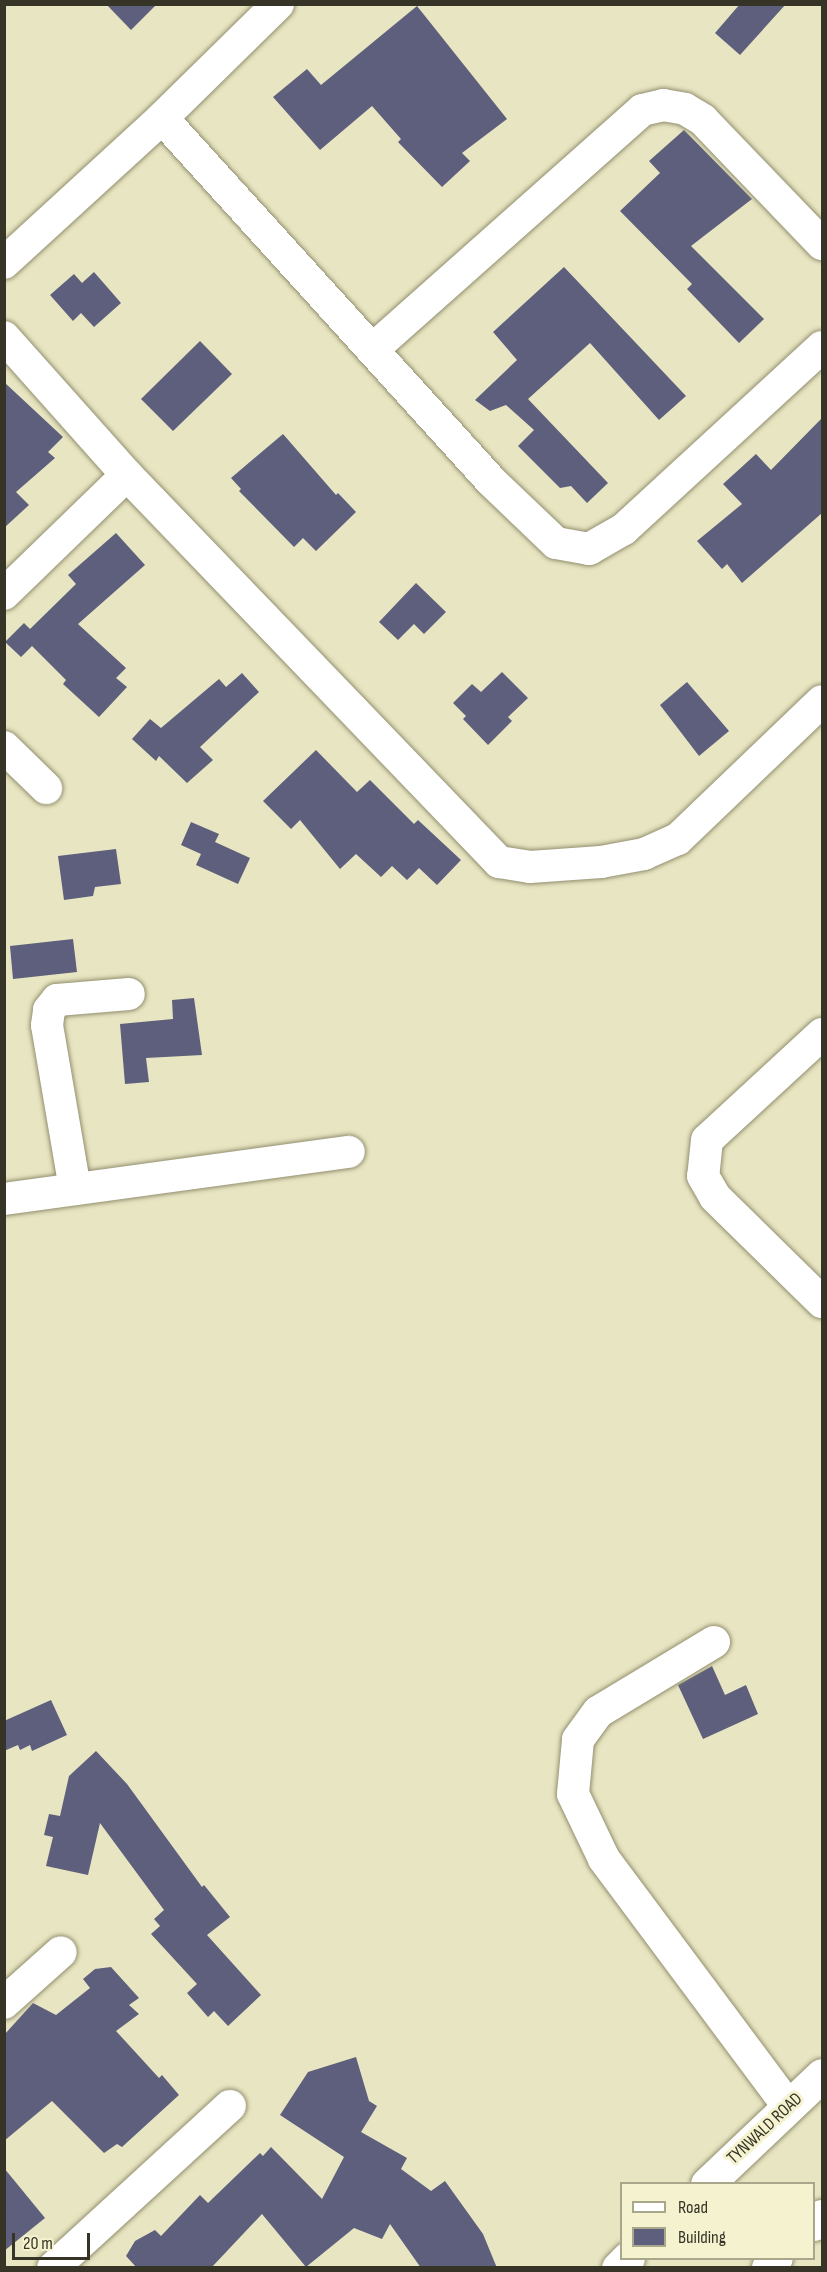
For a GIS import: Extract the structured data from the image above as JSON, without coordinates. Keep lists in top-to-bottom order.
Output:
{
  "streets": {
    "main road": ["TYNWALD ROAD"]
  },
  "legend": ["Road", "Building"],
  "scale_bar": "20 m"
}
